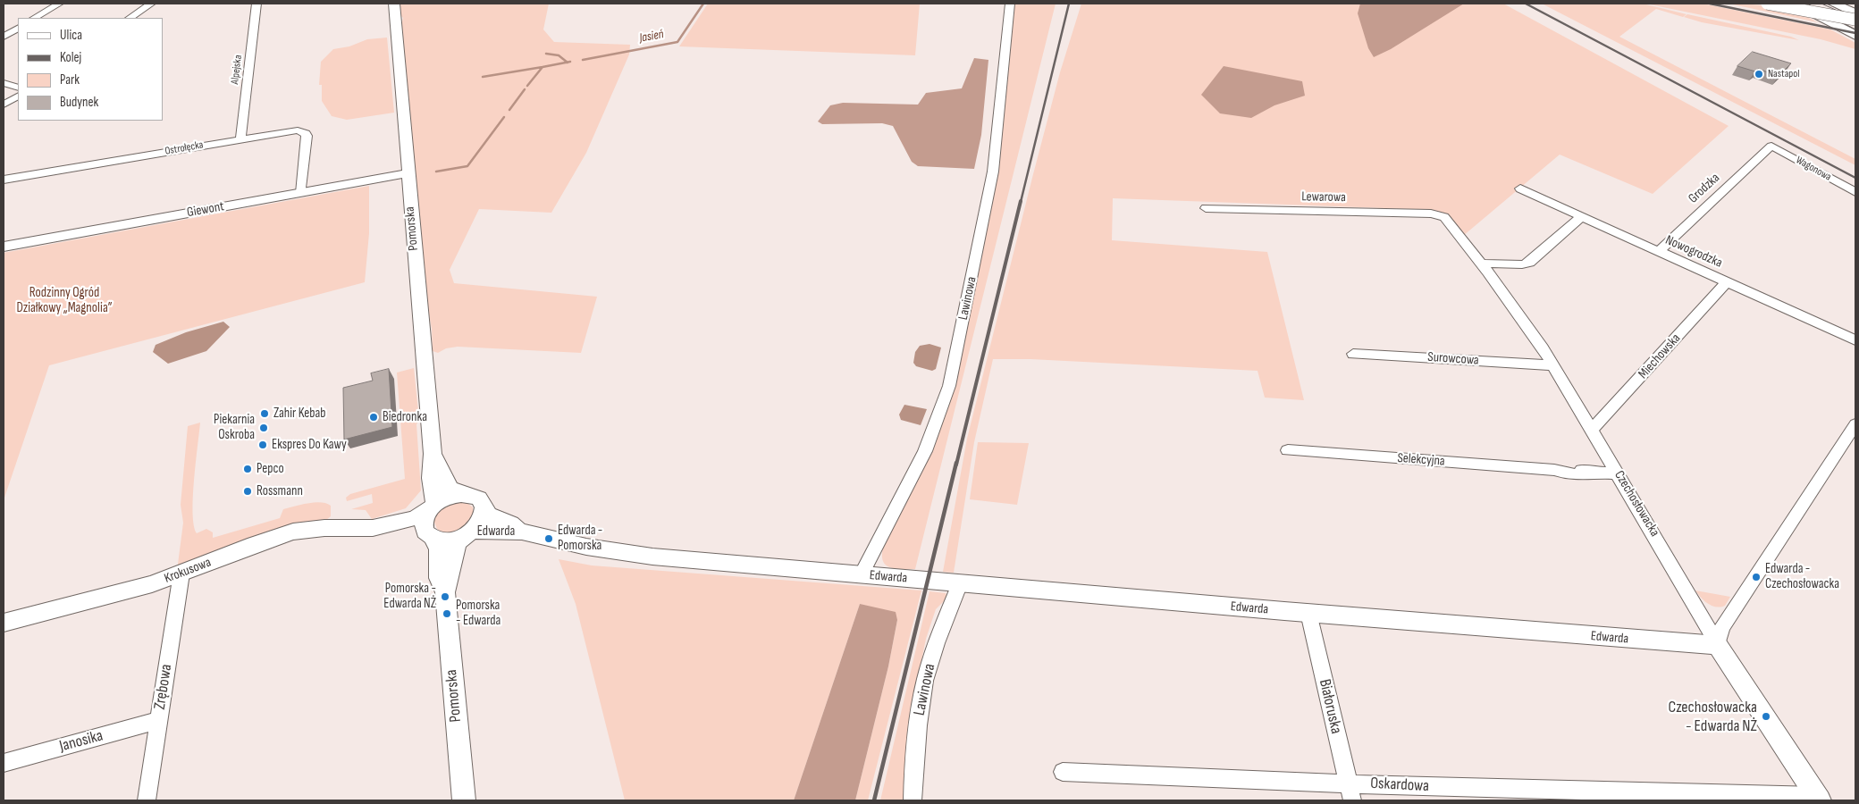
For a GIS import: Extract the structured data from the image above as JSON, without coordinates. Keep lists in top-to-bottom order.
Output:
{
  "streets": {
    "street": [
      "Alpejska",
      "Ostrołęcka",
      "Wagonowa",
      "Grodzka",
      "Lewarowa",
      "Giewont",
      "Pomorska",
      "Nowogrodzka",
      "Lawinowa",
      "Miechowska",
      "Surowcowa",
      "Selekcyjna",
      "Czechosłowacka",
      "Edwarda",
      "Krokusowa",
      "Zrębowa",
      "Białoruska",
      "Janosika",
      "Oskardowa"
    ]
  },
  "crossings": [
    ["Alpejska", "Ostrołęcka"],
    ["Ostrołęcka", "Giewont"],
    ["Wagonowa", "Grodzka"],
    ["Grodzka", "Nowogrodzka"],
    ["Lewarowa", "Czechosłowacka"],
    ["Giewont", "Pomorska"],
    ["Pomorska", "Edwarda"],
    ["Pomorska", "Krokusowa"],
    ["Nowogrodzka", "Miechowska"],
    ["Lawinowa", "Edwarda"],
    ["Miechowska", "Czechosłowacka"],
    ["Surowcowa", "Czechosłowacka"],
    ["Selekcyjna", "Czechosłowacka"],
    ["Czechosłowacka", "Edwarda"],
    ["Czechosłowacka", "Oskardowa"],
    ["Edwarda", "Krokusowa"],
    ["Edwarda", "Białoruska"],
    ["Krokusowa", "Zrębowa"],
    ["Zrębowa", "Janosika"],
    ["Białoruska", "Oskardowa"]
  ],
  "water": ["Jasień"],
  "parks": ["Rodzinny Ogród Działkowy „Magnolia”"],
  "places": [
    "Nastapol",
    "Zahir Kebab",
    "Biedronka",
    "Piekarnia Oskroba",
    "Ekspres Do Kawy",
    "Pepco",
    "Rossmann",
    "Edwarda - Pomorska",
    "Edwarda - Czechosłowacka",
    "Pomorska - Edwarda NŻ",
    "Pomorska - Edwarda",
    "Czechosłowacka - Edwarda NŻ"
  ],
  "legend": [
    "Ulica",
    "Kolej",
    "Park",
    "Budynek"
  ]
}
